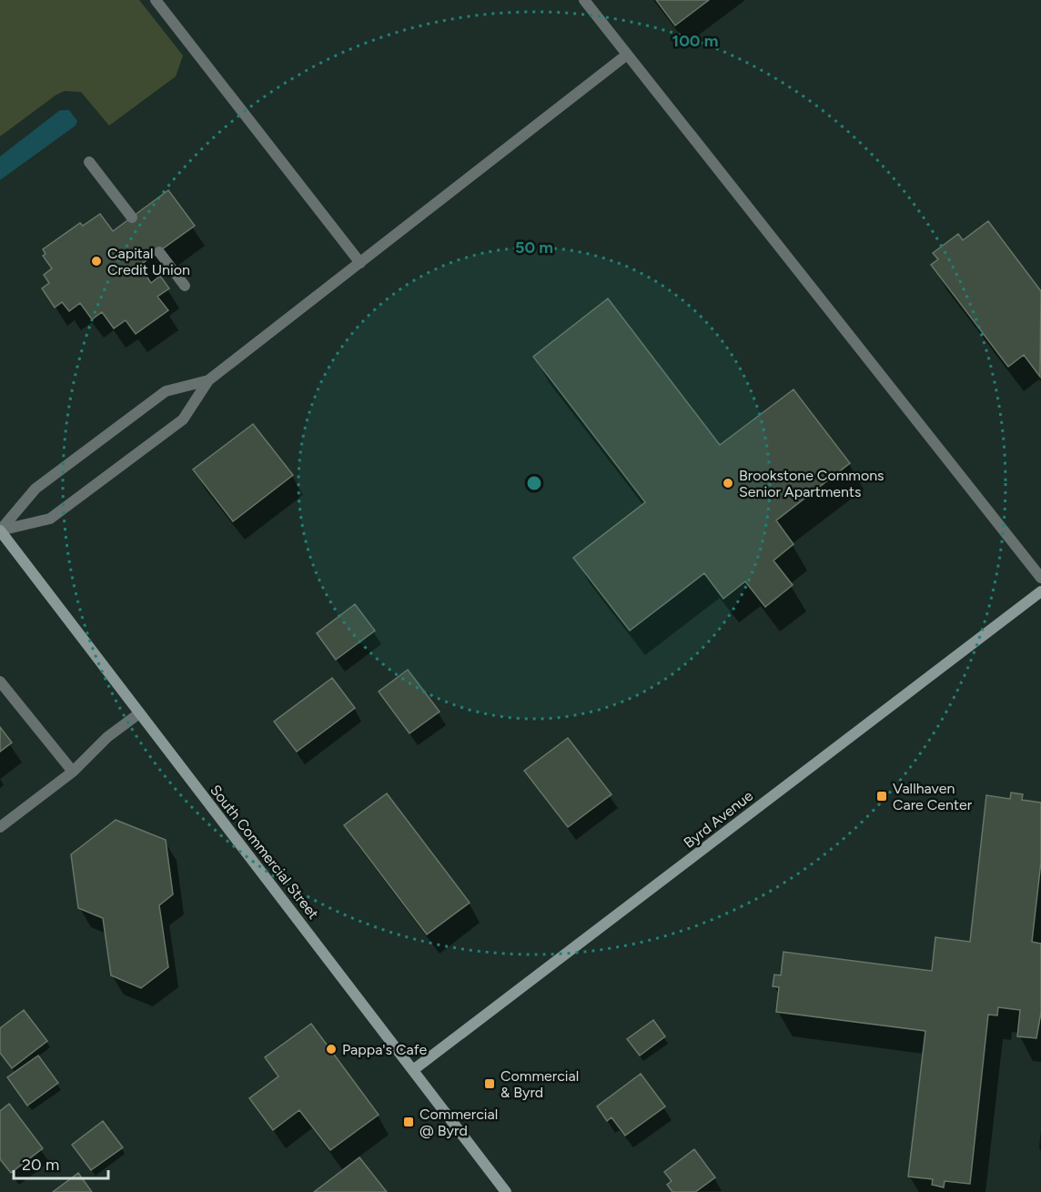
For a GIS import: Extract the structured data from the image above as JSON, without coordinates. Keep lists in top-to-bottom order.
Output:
{
  "streets": {
    "main road": ["Byrd Avenue", "South Commercial Street"]
  },
  "crossings": [
    ["Byrd Avenue", "South Commercial Street"]
  ],
  "places": {
    "other": ["Capital Credit Union", "Brookstone Commons Senior Apartments", "Pappa's Cafe"],
    "transit": ["Vallhaven Care Center", "Commercial & Byrd", "Commercial @ Byrd"]
  },
  "scale_bar": "20 m",
  "rings": ["100 m", "50 m"]
}
